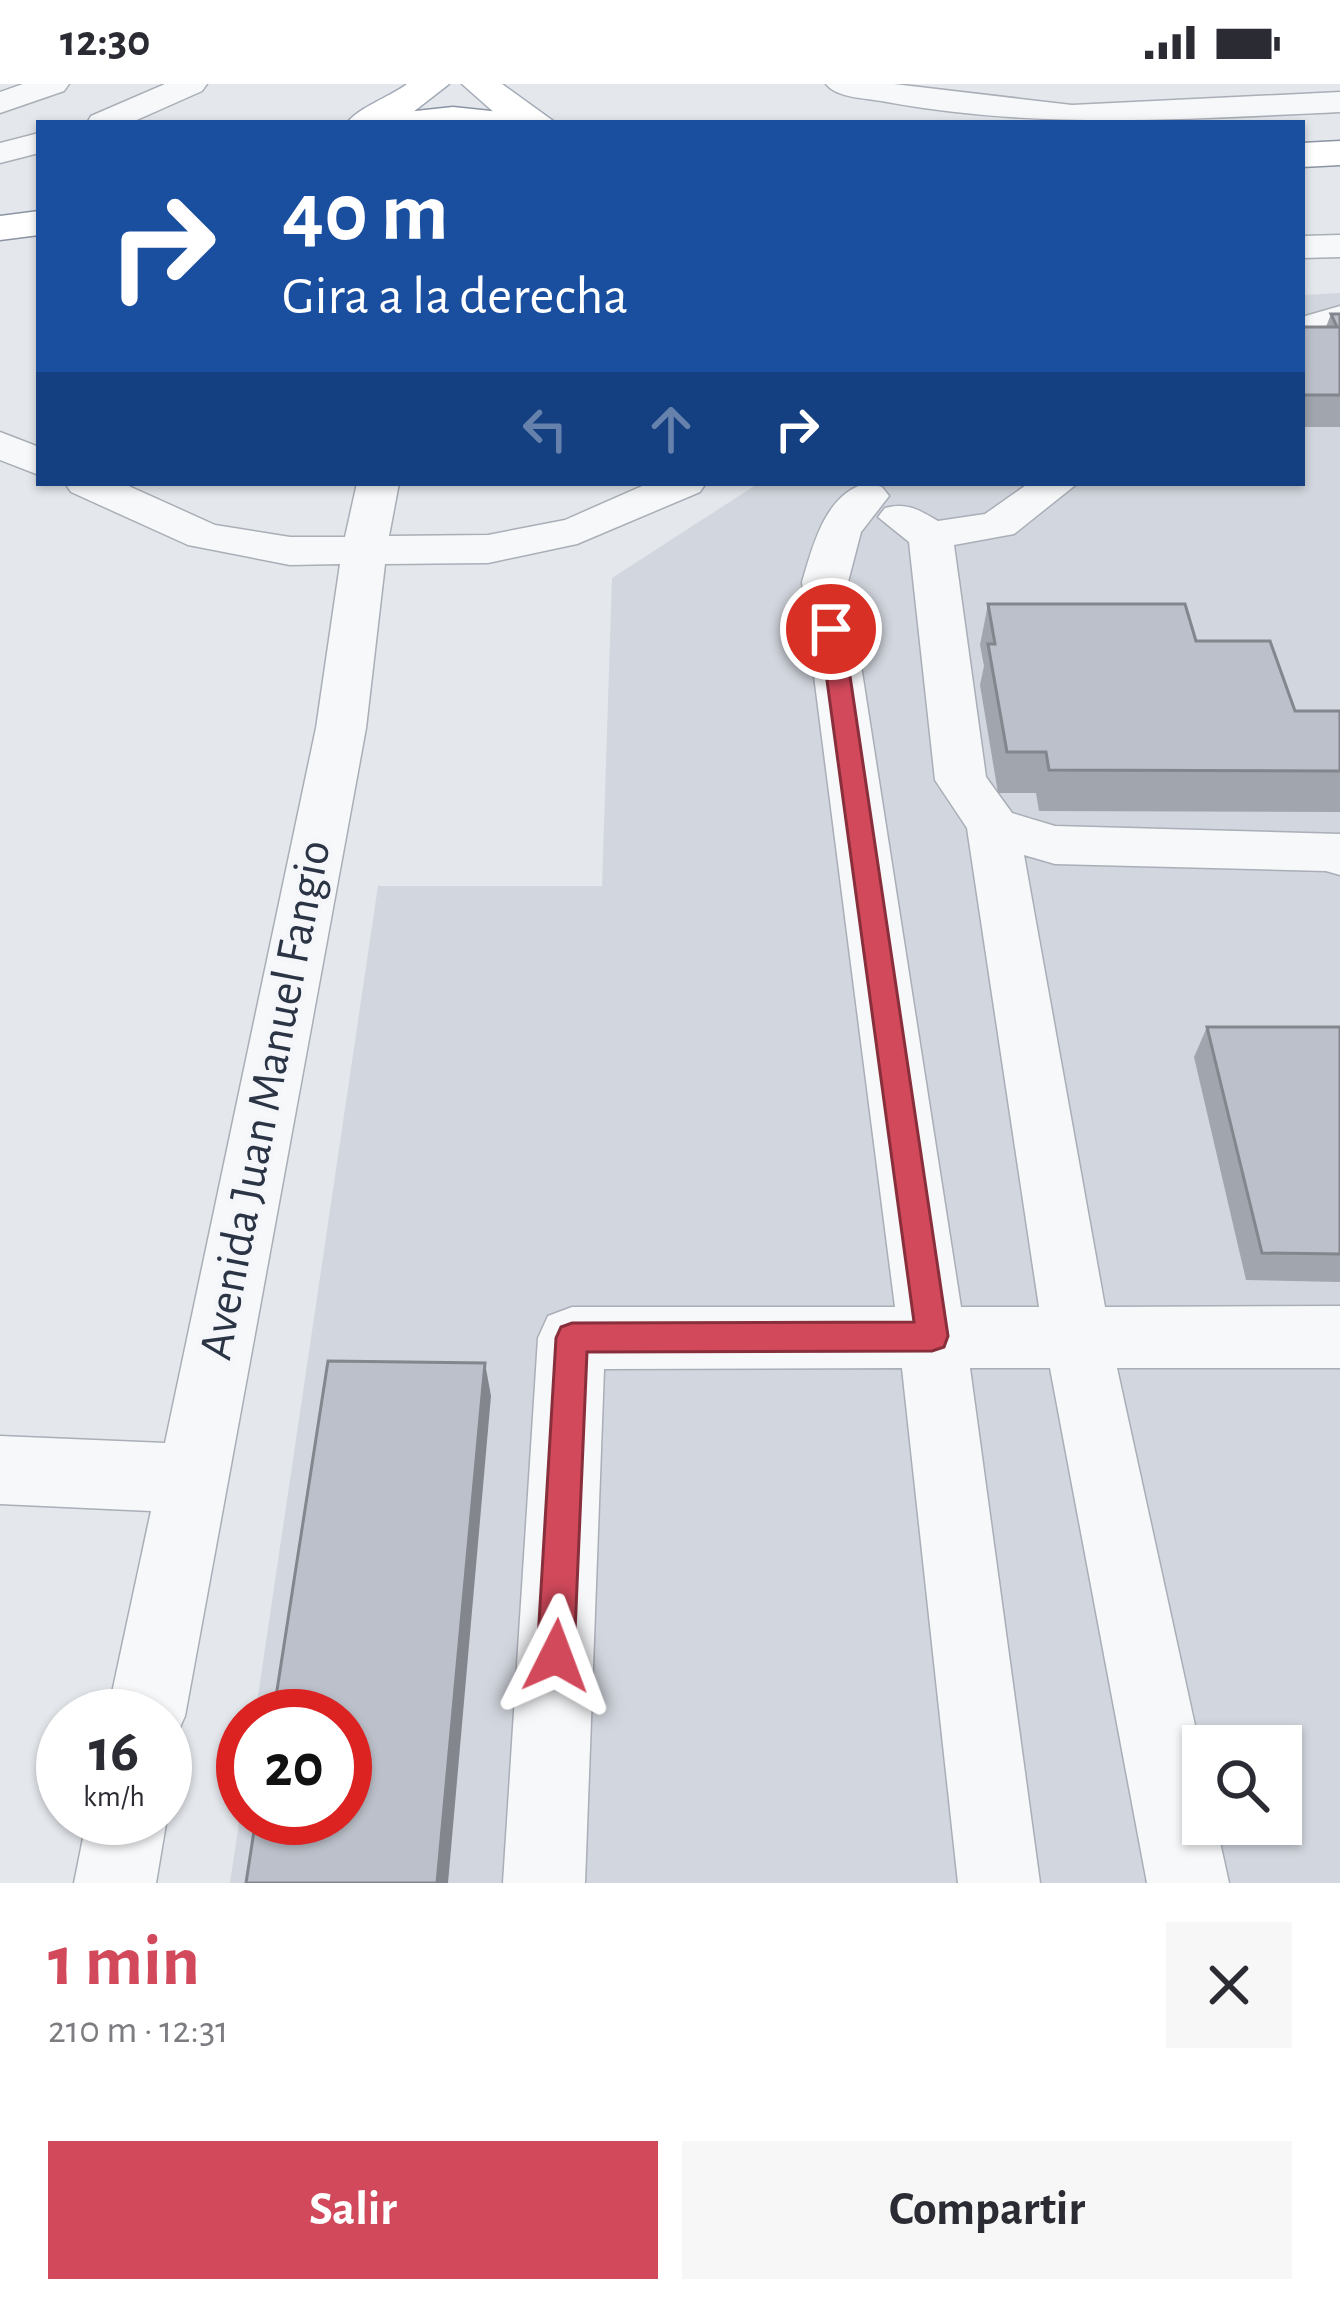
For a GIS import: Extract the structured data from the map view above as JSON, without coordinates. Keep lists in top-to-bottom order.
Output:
{
  "streets": {
    "street": ["Avenida Juan Manuel Fangio"]
  },
  "page": {
    "status": "12:30",
    "turn": ["40 m", "Gira a la derecha"],
    "speed": "16 km/h",
    "limit": "20",
    "heading": ["1 min", "210 m · 12:31"],
    "buttons": ["Salir", "Compartir"]
  }
}
